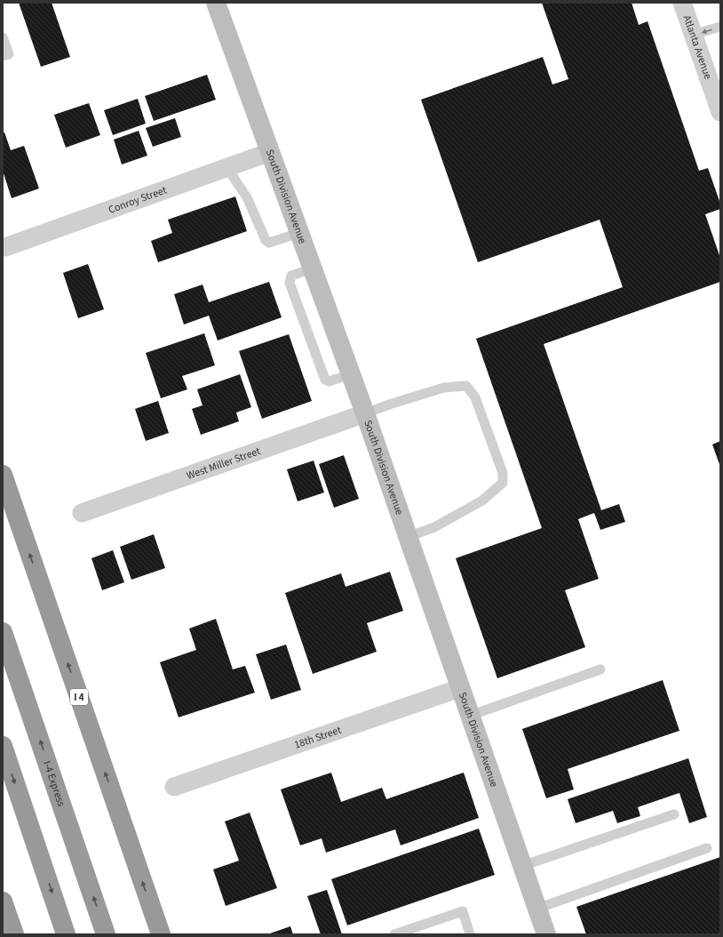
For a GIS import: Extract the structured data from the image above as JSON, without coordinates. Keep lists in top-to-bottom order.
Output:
{
  "streets": {
    "highway": ["I 4", "I-4 Express"],
    "street": [
      "Atlanta Avenue",
      "South Division Avenue",
      "Conroy Street",
      "West Miller Street",
      "18th Street"
    ]
  },
  "crossings": [
    ["South Division Avenue", "Conroy Street"],
    ["South Division Avenue", "West Miller Street"],
    ["South Division Avenue", "18th Street"]
  ]
}
